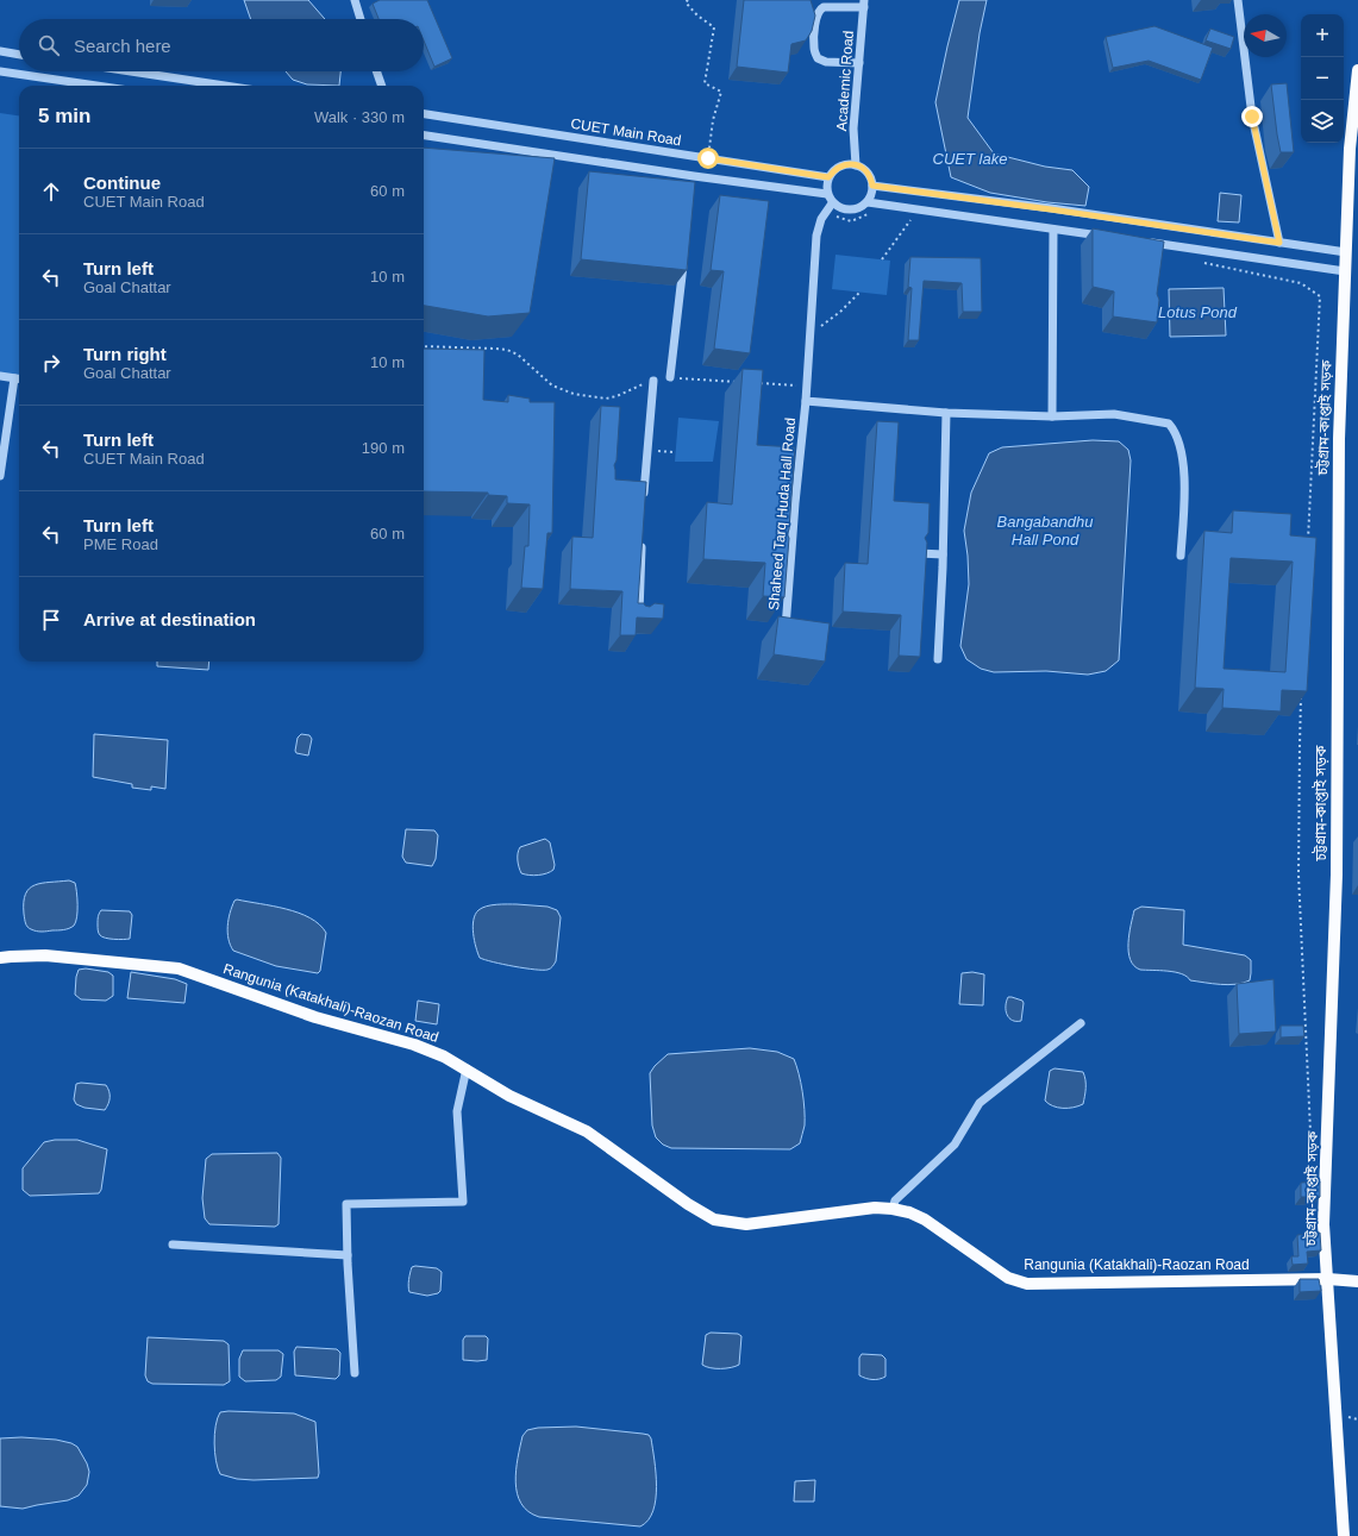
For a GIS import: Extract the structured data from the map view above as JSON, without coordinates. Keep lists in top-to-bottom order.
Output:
{
  "streets": {
    "main road": ["চট্টগ্রাম-কাপ্তাই সড়ক", "Rangunia (Katakhali)-Raozan Road"],
    "street": ["Academic Road", "CUET Main Road", "Shaheed Tarq Huda Hall Road"]
  },
  "crossings": [
    ["Academic Road", "CUET Main Road"],
    ["Academic Road", "Shaheed Tarq Huda Hall Road"],
    ["CUET Main Road", "Shaheed Tarq Huda Hall Road"],
    ["চট্টগ্রাম-কাপ্তাই সড়ক", "Rangunia (Katakhali)-Raozan Road"]
  ],
  "water": ["CUET lake", "Lotus Pond", "Bangabandhu Hall Pond"],
  "north": "left",
  "page": {
    "map_buttons": ["+", "−"],
    "search": "Search here",
    "heading": ["5 min", "Walk · 330 m"],
    "list": [
      ["Continue", "CUET Main Road", "60 m"],
      ["Turn left", "Goal Chattar", "10 m"],
      ["Turn right", "Goal Chattar", "10 m"],
      ["Turn left", "CUET Main Road", "190 m"],
      ["Turn left", "PME Road", "60 m"],
      "Arrive at destination"
    ]
  }
}
